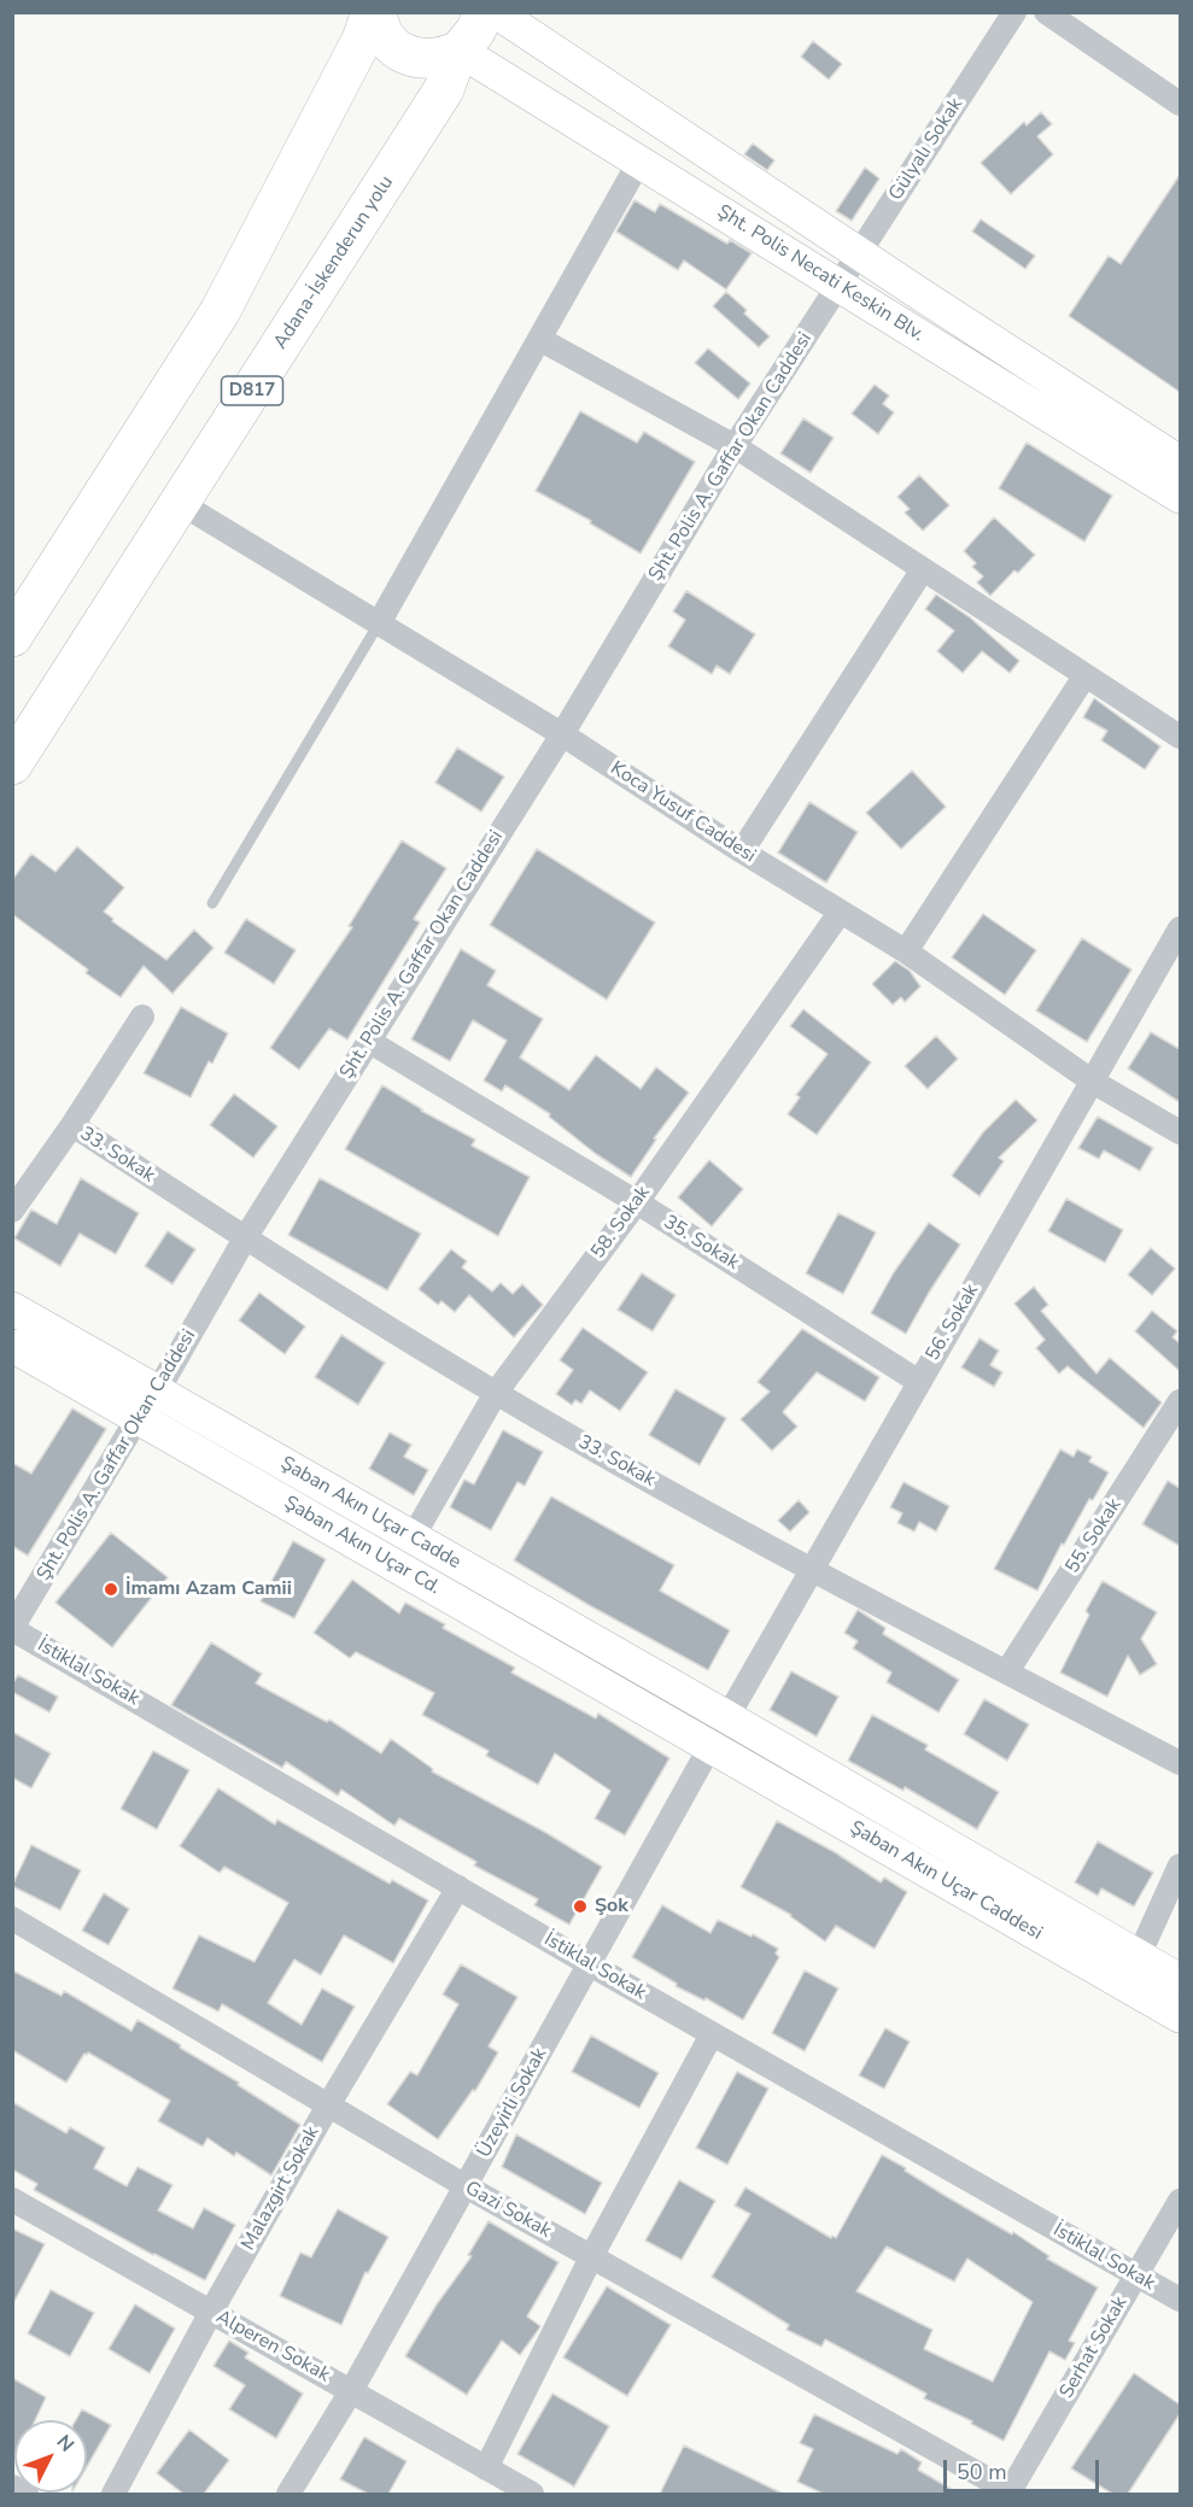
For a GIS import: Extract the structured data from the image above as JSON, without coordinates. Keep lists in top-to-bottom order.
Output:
{
  "streets": {
    "highway": ["Adana-İskenderun yolu", "D817"],
    "main road": [
      "Şht. Polis Necati Keskin Blv.",
      "Şaban Akın Uçar Cadde",
      "Şaban Akın Uçar Cd.",
      "Şaban Akın Uçar Caddesi"
    ],
    "street": [
      "Gülyalı Sokak",
      "Şht. Polis A. Gaffar Okan Caddesi",
      "Koca Yusuf Caddesi",
      "33. Sokak",
      "58. Sokak",
      "35. Sokak",
      "56. Sokak",
      "55. Sokak",
      "İstiklal Sokak",
      "Üzeyirli Sokak",
      "Malazgirt Sokak",
      "Gazi Sokak",
      "Alperen Sokak",
      "Serhat Sokak"
    ]
  },
  "crossings": [
    ["Gülyalı Sokak", "Şht. Polis Necati Keskin Blv."],
    ["Gülyalı Sokak", "Şht. Polis A. Gaffar Okan Caddesi"],
    ["Adana-İskenderun yolu", "Şht. Polis Necati Keskin Blv."],
    ["Adana-İskenderun yolu", "Koca Yusuf Caddesi"],
    ["Şht. Polis Necati Keskin Blv.", "Şht. Polis A. Gaffar Okan Caddesi"],
    ["Şht. Polis A. Gaffar Okan Caddesi", "Koca Yusuf Caddesi"],
    ["Şht. Polis A. Gaffar Okan Caddesi", "33. Sokak"],
    ["Şht. Polis A. Gaffar Okan Caddesi", "35. Sokak"],
    ["Şht. Polis A. Gaffar Okan Caddesi", "Şaban Akın Uçar Cadde"],
    ["Şht. Polis A. Gaffar Okan Caddesi", "Şaban Akın Uçar Cd."],
    ["Şht. Polis A. Gaffar Okan Caddesi", "İstiklal Sokak"],
    ["Koca Yusuf Caddesi", "58. Sokak"],
    ["Koca Yusuf Caddesi", "56. Sokak"],
    ["33. Sokak", "58. Sokak"],
    ["33. Sokak", "56. Sokak"],
    ["33. Sokak", "55. Sokak"],
    ["58. Sokak", "35. Sokak"],
    ["58. Sokak", "Şaban Akın Uçar Cadde"],
    ["35. Sokak", "56. Sokak"],
    ["56. Sokak", "Şaban Akın Uçar Cadde"],
    ["56. Sokak", "Şaban Akın Uçar Caddesi"],
    ["Şaban Akın Uçar Cadde", "Şaban Akın Uçar Caddesi"],
    ["Şaban Akın Uçar Cd.", "Şaban Akın Uçar Caddesi"],
    ["Şaban Akın Uçar Cd.", "Üzeyirli Sokak"],
    ["İstiklal Sokak", "Üzeyirli Sokak"],
    ["İstiklal Sokak", "Malazgirt Sokak"],
    ["İstiklal Sokak", "Serhat Sokak"],
    ["Şaban Akın Uçar Caddesi", "Üzeyirli Sokak"],
    ["Üzeyirli Sokak", "Gazi Sokak"],
    ["Üzeyirli Sokak", "Alperen Sokak"],
    ["Malazgirt Sokak", "Gazi Sokak"],
    ["Malazgirt Sokak", "Alperen Sokak"],
    ["Gazi Sokak", "Serhat Sokak"]
  ],
  "places": ["İmamı Azam Camii", "Şok"],
  "scale_bar": "50 m",
  "north": "top right"
}
